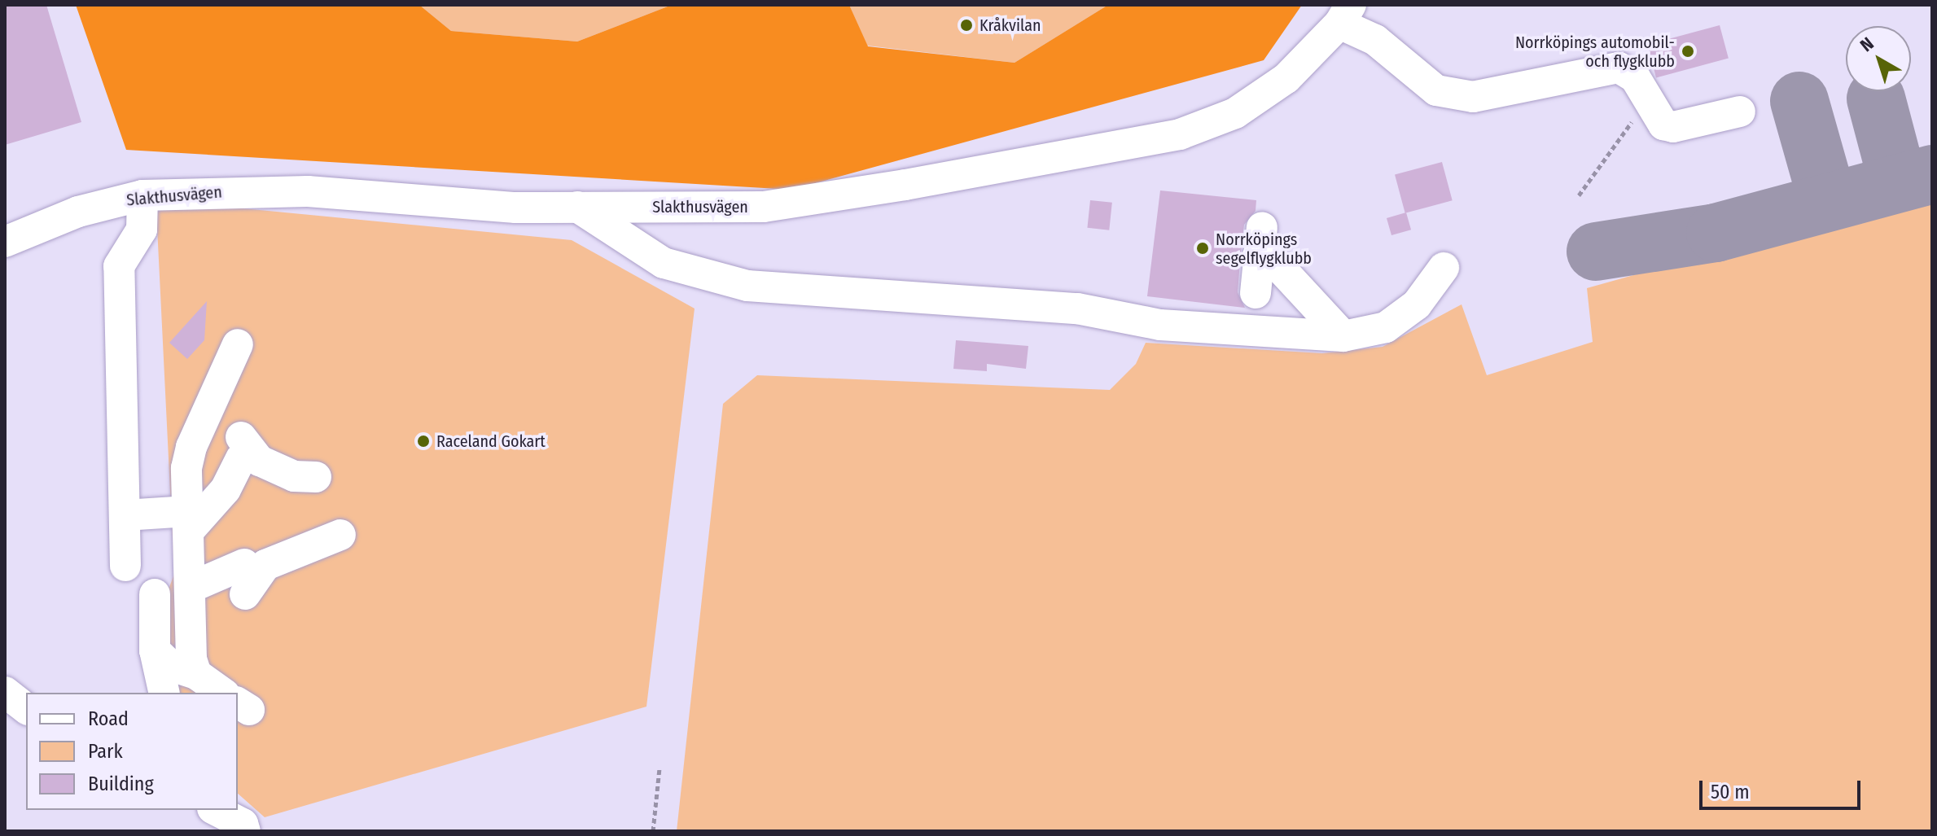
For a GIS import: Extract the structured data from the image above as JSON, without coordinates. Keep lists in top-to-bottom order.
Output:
{
  "streets": {
    "street": ["Slakthusvägen"]
  },
  "places": [
    "Kråkvilan",
    "Norrköpings automobil- och flygklubb",
    "Norrköpings segelflygklubb",
    "Raceland Gokart"
  ],
  "legend": ["Road", "Park", "Building"],
  "scale_bar": "50 m",
  "north": "top left"
}
